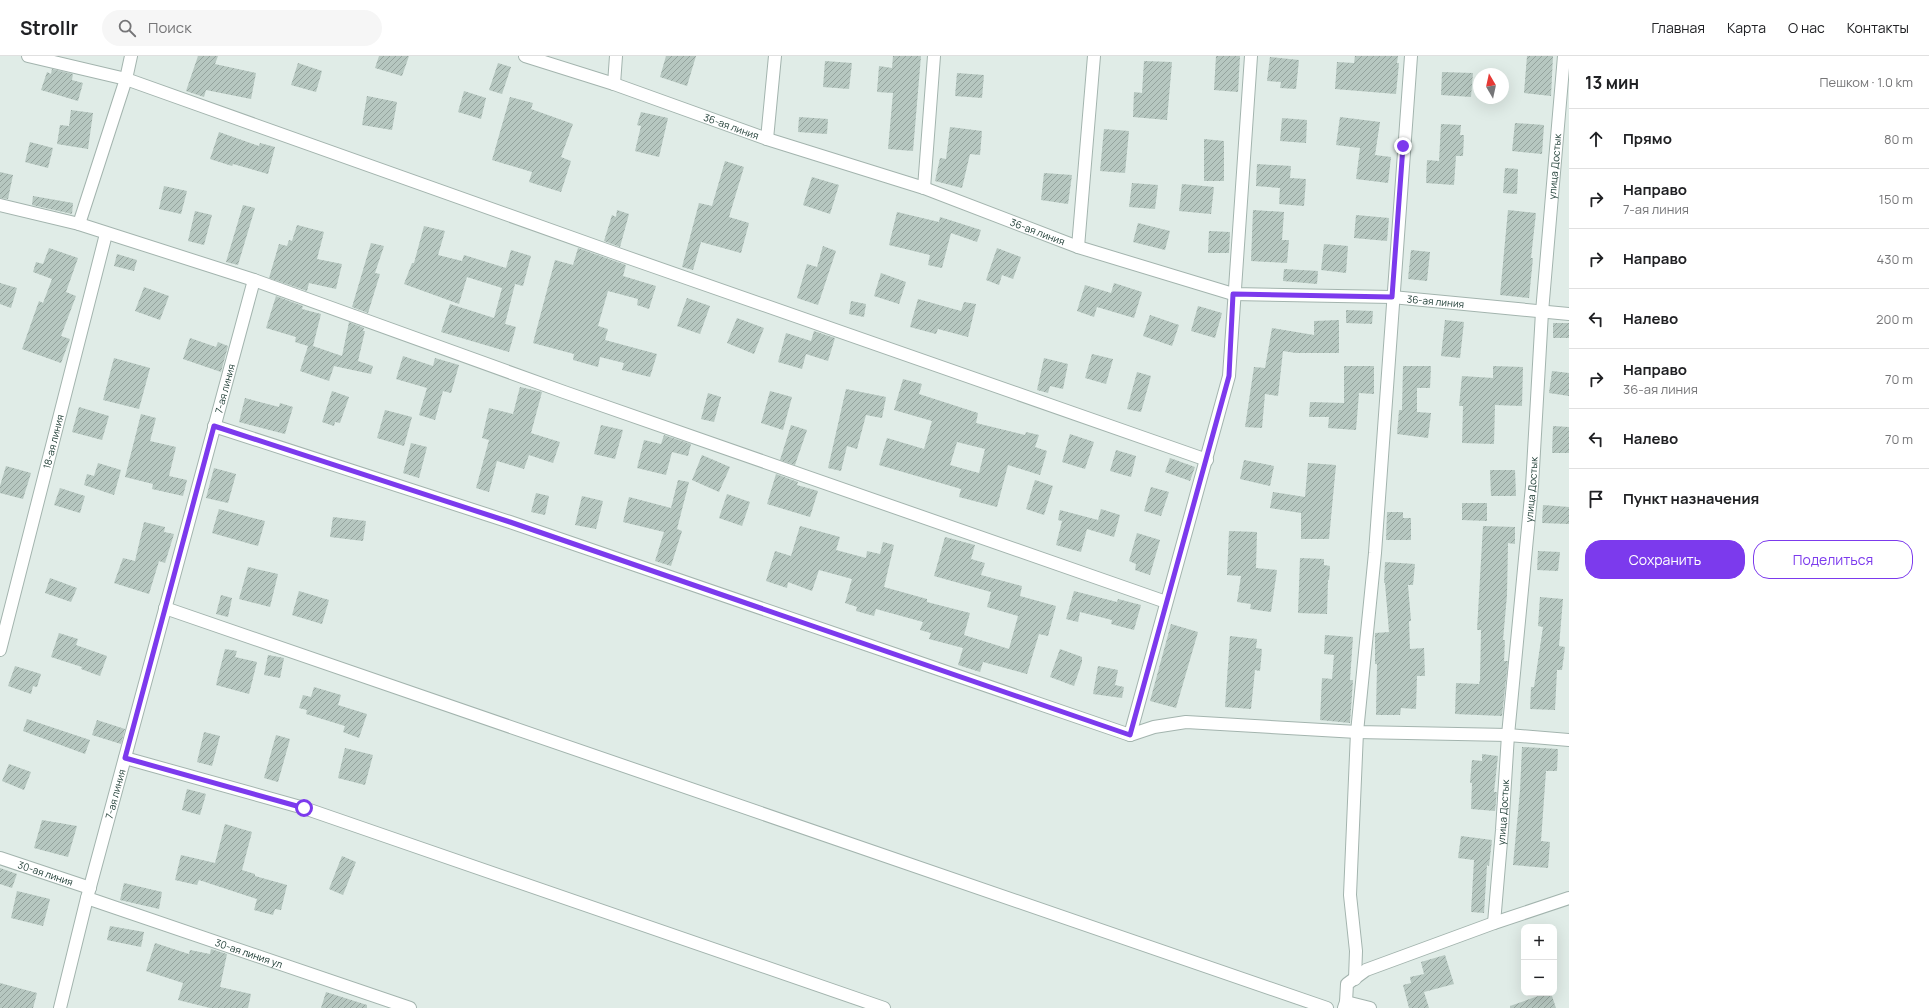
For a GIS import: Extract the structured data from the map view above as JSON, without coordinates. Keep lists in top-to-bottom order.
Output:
{
  "streets": {
    "street": [
      "36-ая линия",
      "улица Достык",
      "7-ая линия",
      "18-ая линия",
      "30-ая линия",
      "30-ая линия ул"
    ]
  },
  "crossings": [
    ["36-ая линия", "улица Достык"],
    ["7-ая линия", "30-ая линия"],
    ["7-ая линия", "30-ая линия ул"],
    ["30-ая линия", "30-ая линия ул"]
  ],
  "north": "top",
  "page": {
    "header": "Strollr",
    "search": "Поиск",
    "nav": [
      "Главная",
      "Карта",
      "О нас",
      "Контакты"
    ],
    "heading": ["13 мин", "Пешком · 1.0 km"],
    "list": [
      ["Прямо", "80 m"],
      ["Направо", "7-ая линия", "150 m"],
      ["Направо", "430 m"],
      ["Налево", "200 m"],
      ["Направо", "36-ая линия", "70 m"],
      ["Налево", "70 m"],
      "Пункт назначения"
    ],
    "buttons": ["Сохранить", "Поделиться"],
    "map_buttons": ["+", "−"]
  }
}
